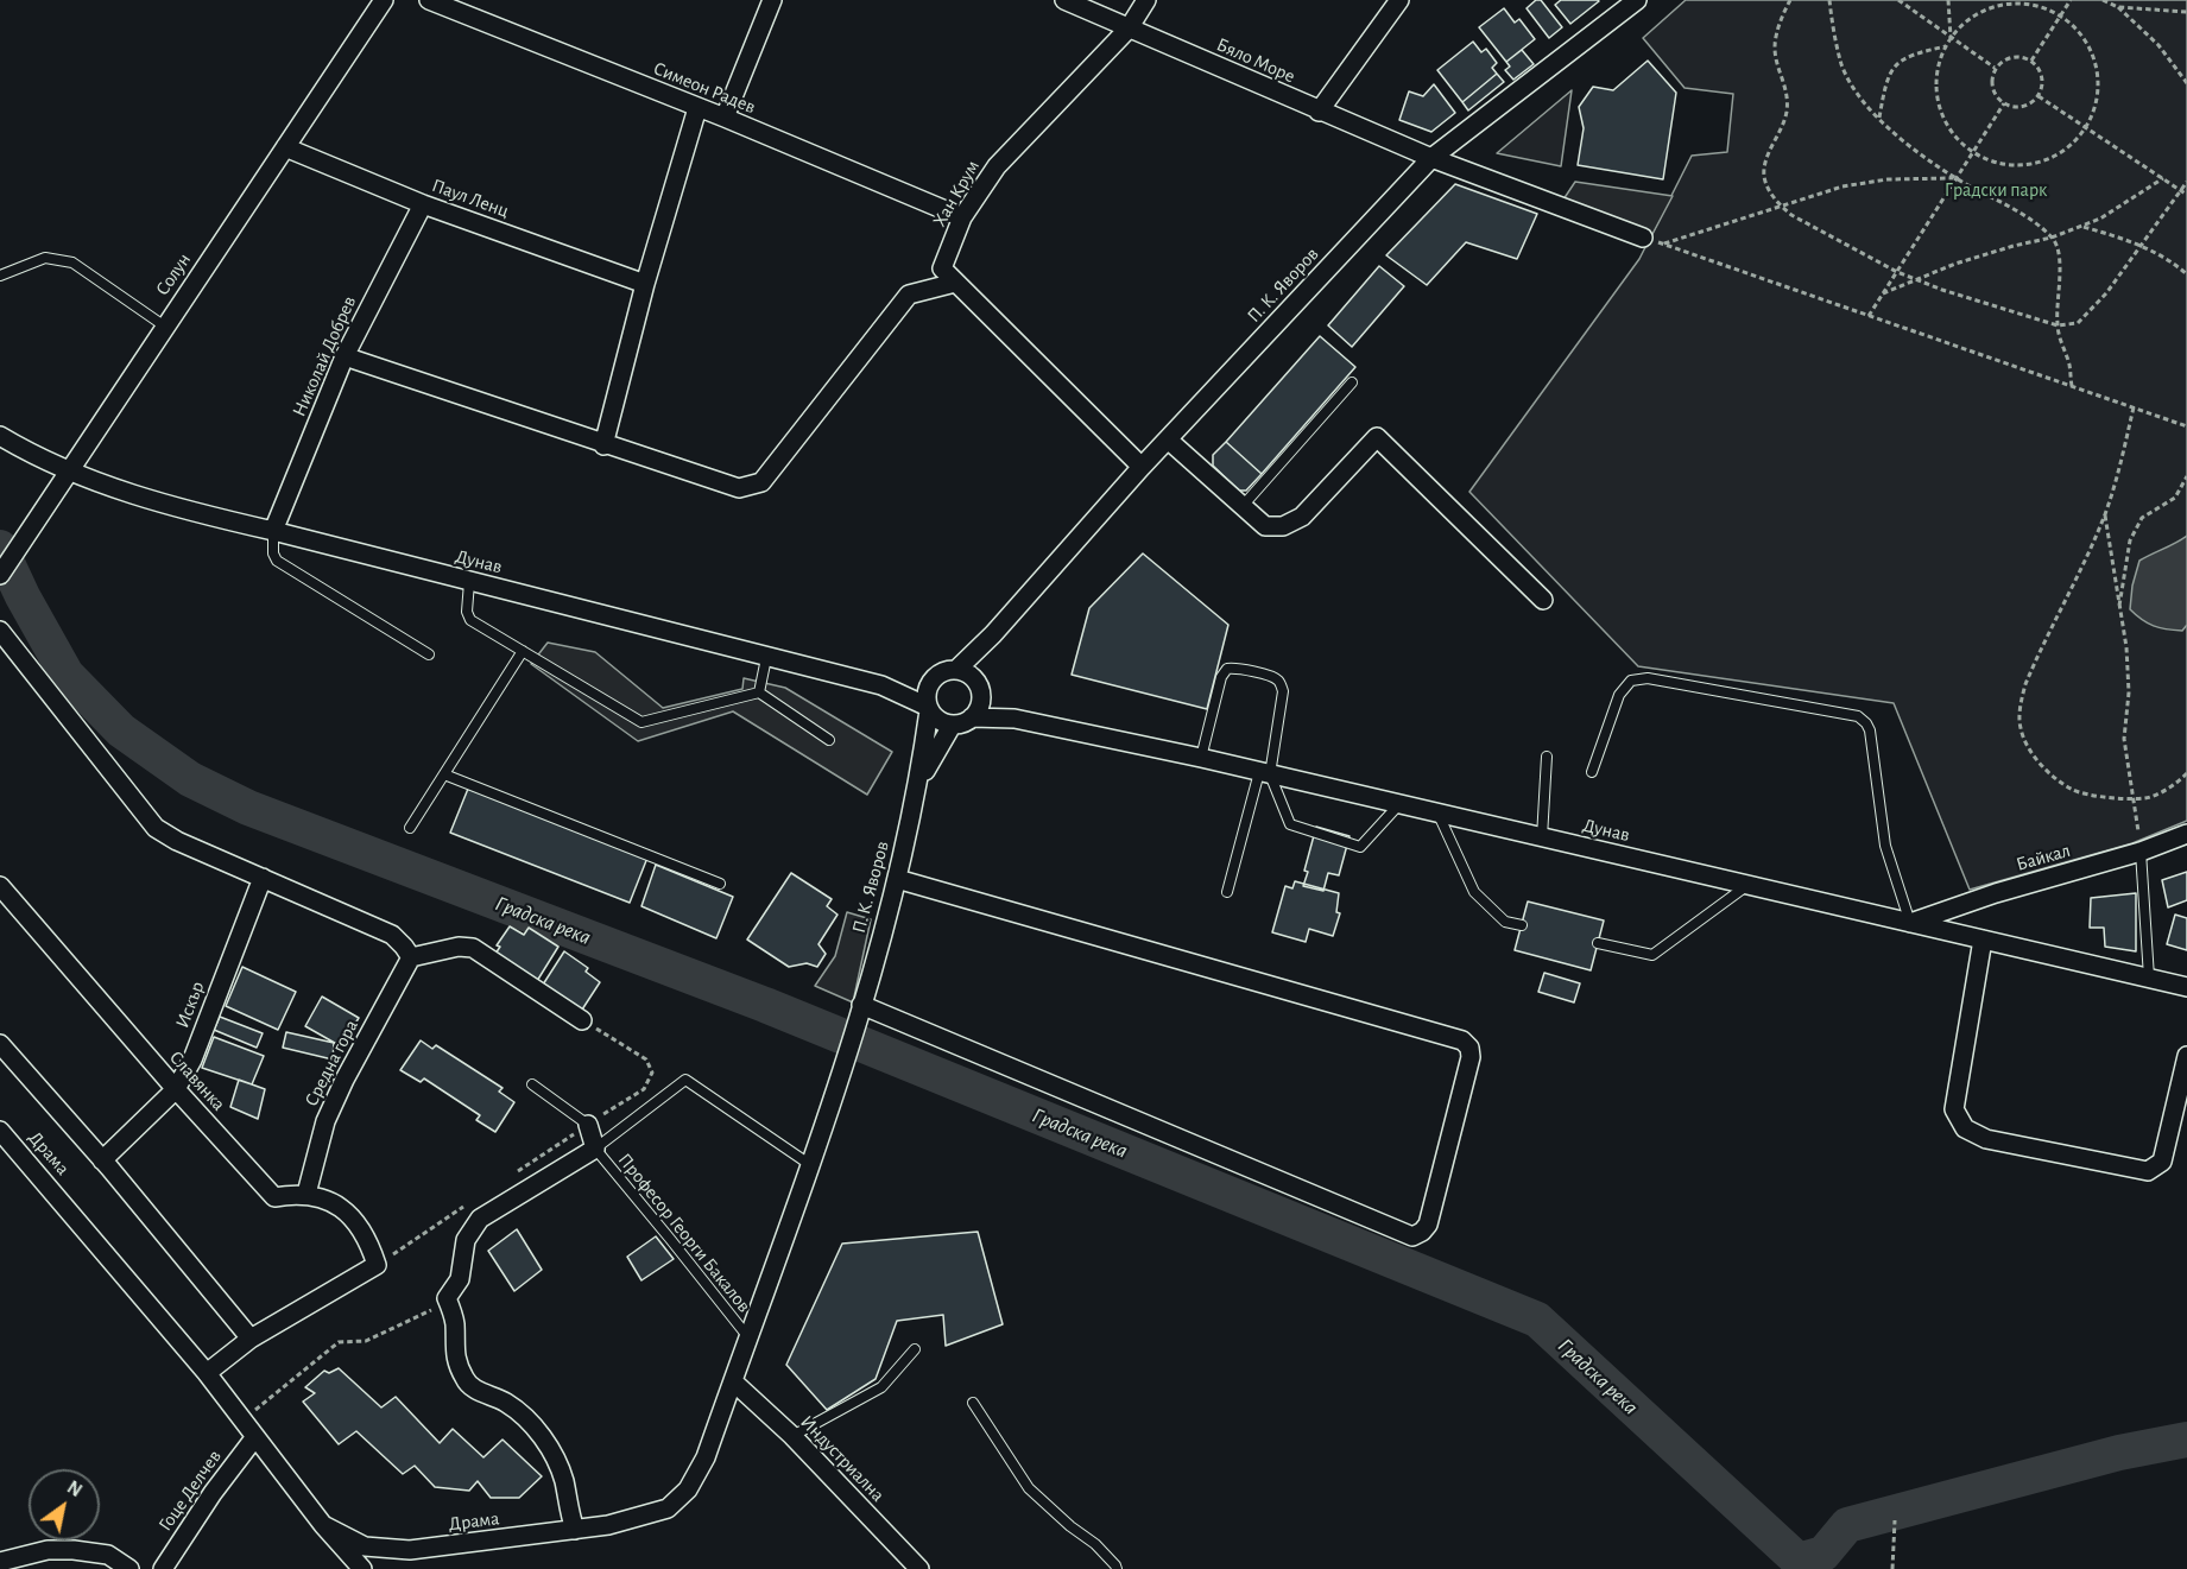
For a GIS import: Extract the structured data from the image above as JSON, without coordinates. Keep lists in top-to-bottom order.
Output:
{
  "streets": {
    "street": [
      "Бяло Море",
      "Симеон Радев",
      "Хан Крум",
      "Паул Ленц",
      "Солун",
      "П. К. Яворов",
      "Николай Добрев",
      "Дунав",
      "Байкал",
      "Искър",
      "Средна гора",
      "Славянка",
      "Драма",
      "Индустриална",
      "Гоце Делчев"
    ],
    "lane": ["Професор Георги Бакалов"]
  },
  "crossings": [
    ["Бяло Море", "Хан Крум"],
    ["Бяло Море", "П. К. Яворов"],
    ["Симеон Радев", "Хан Крум"],
    ["Хан Крум", "П. К. Яворов"],
    ["Паул Ленц", "Солун"],
    ["Паул Ленц", "Николай Добрев"],
    ["Солун", "Дунав"],
    ["П. К. Яворов", "Дунав"],
    ["П. К. Яворов", "Драма"],
    ["Николай Добрев", "Дунав"],
    ["Дунав", "Байкал"],
    ["Искър", "Славянка"],
    ["Средна гора", "Славянка"],
    ["Драма", "Професор Георги Бакалов"],
    ["Драма", "Индустриална"],
    ["Драма", "Гоце Делчев"]
  ],
  "water": ["Градска река"],
  "parks": ["Градски парк"],
  "north": "top right"
}
